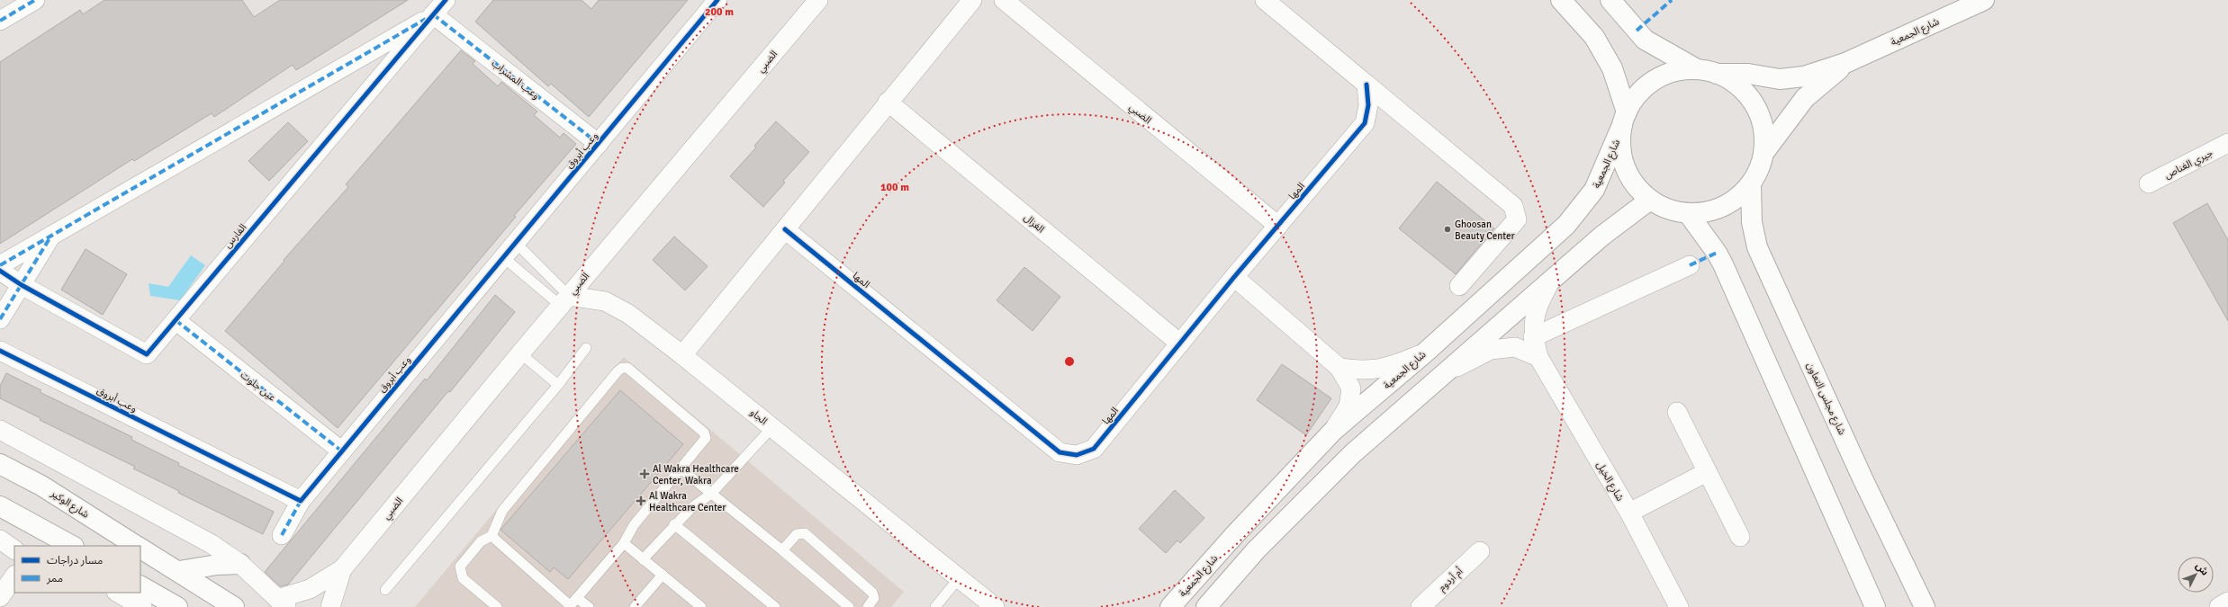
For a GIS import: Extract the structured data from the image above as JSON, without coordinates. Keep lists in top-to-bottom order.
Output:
{
  "streets": {
    "main road": ["شارع الجمعية", "شارع مجلس التعاون", "شارع الوكير"],
    "street": [
      "الضبي",
      "وعب المشراب",
      "وعب أبروق",
      "جيري الغناص",
      "المها",
      "الغزال",
      "الفارس",
      "عين جلوت",
      "الجاو",
      "شارع الخيل",
      "أم أردوم"
    ]
  },
  "crossings": [
    ["الضبي", "المها"],
    ["الضبي", "الجاو"],
    ["وعب المشراب", "وعب أبروق"],
    ["وعب المشراب", "الفارس"],
    ["وعب أبروق", "عين جلوت"],
    ["المها", "الغزال"],
    ["الفارس", "عين جلوت"]
  ],
  "places": {
    "other": ["Ghoosan Beauty Center"],
    "health": ["Al Wakra Healthcare Center, Wakra", "Al Wakra Healthcare Center"]
  },
  "legend": ["مسار دراجات", "ممر"],
  "north": "top right",
  "rings": ["200 m", "100 m"]
}
